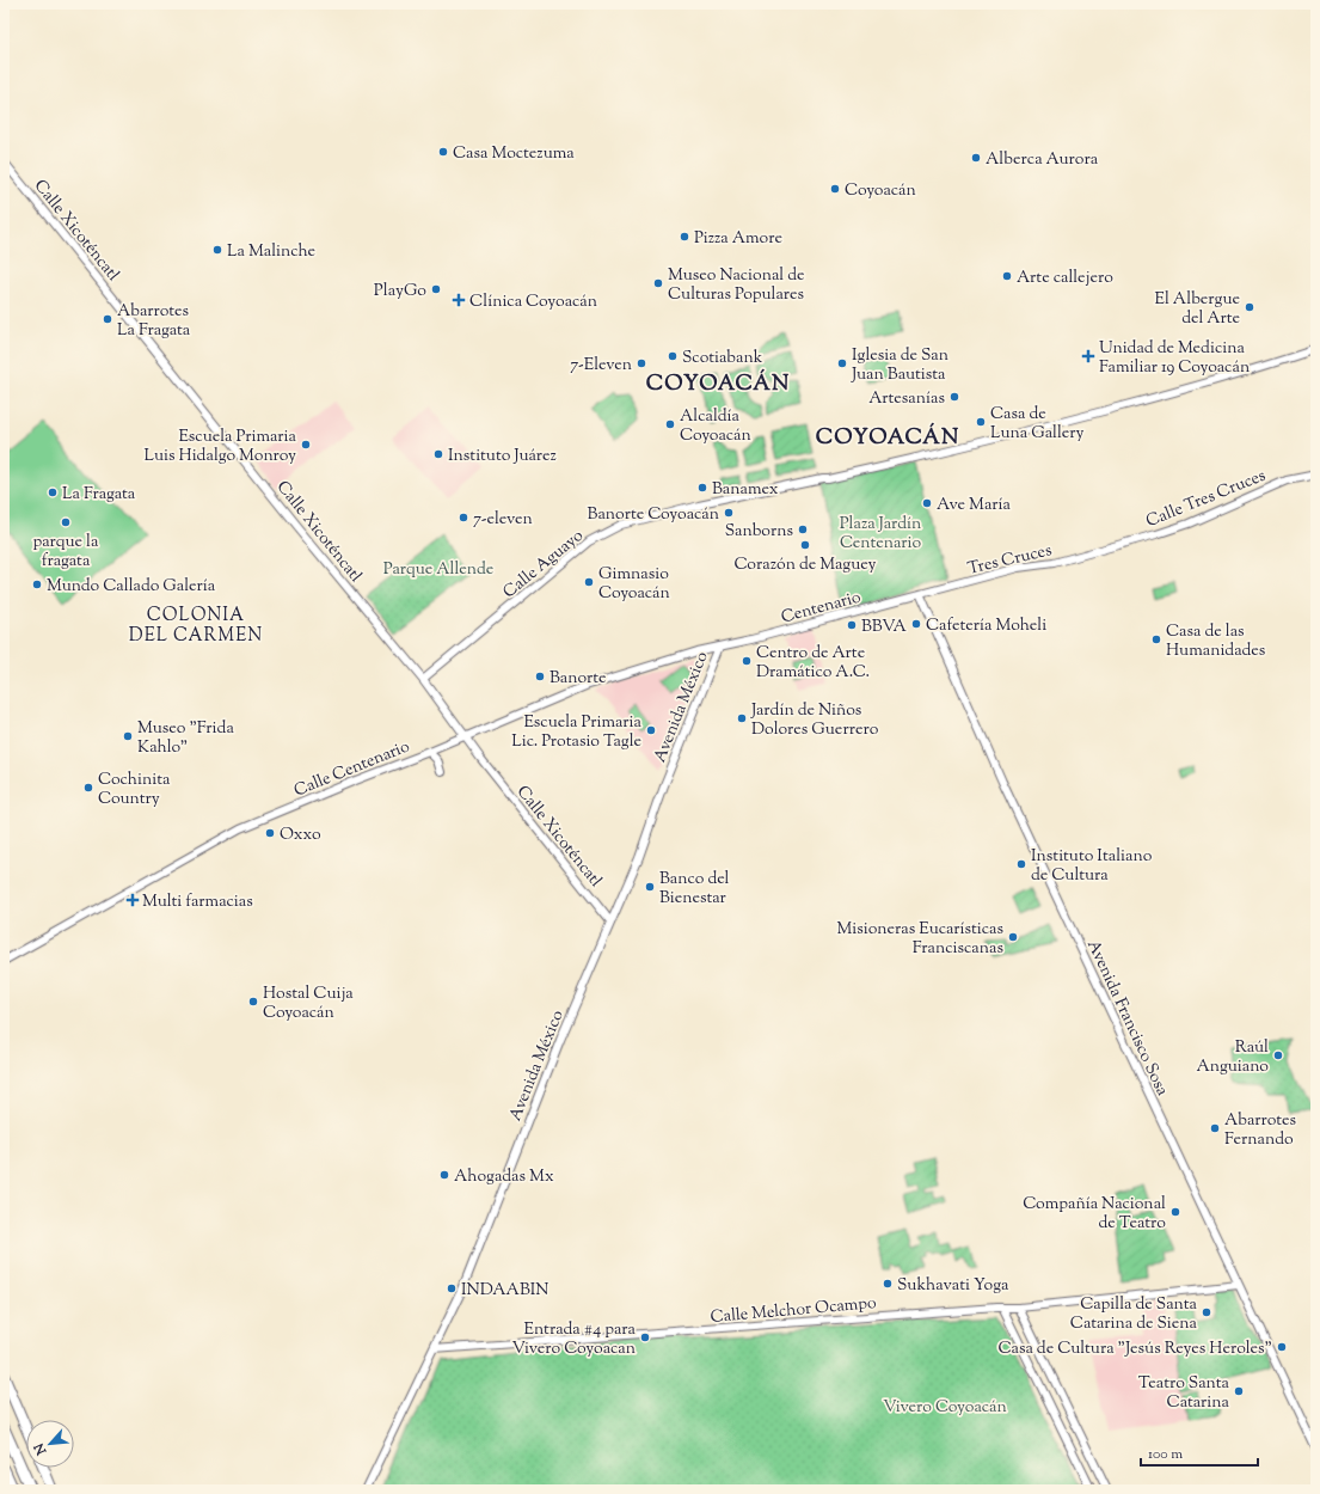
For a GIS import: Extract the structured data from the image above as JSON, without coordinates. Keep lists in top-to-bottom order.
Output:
{
  "streets": {
    "street": [
      "Calle Xicoténcatl",
      "Calle Tres Cruces",
      "Tres Cruces",
      "Calle Aguayo",
      "Centenario",
      "Avenida México",
      "Calle Centenario",
      "Avenida Francisco Sosa",
      "Calle Melchor Ocampo"
    ]
  },
  "crossings": [
    ["Calle Xicoténcatl", "Calle Aguayo"],
    ["Calle Xicoténcatl", "Avenida México"],
    ["Calle Xicoténcatl", "Calle Centenario"],
    ["Calle Tres Cruces", "Tres Cruces"],
    ["Tres Cruces", "Centenario"],
    ["Tres Cruces", "Avenida Francisco Sosa"],
    ["Centenario", "Calle Centenario"],
    ["Centenario", "Avenida Francisco Sosa"],
    ["Avenida México", "Calle Centenario"],
    ["Avenida México", "Calle Melchor Ocampo"],
    ["Avenida Francisco Sosa", "Calle Melchor Ocampo"]
  ],
  "districts": ["COYOACÁN", "COYOACÁN", "COLONIA DEL CARMEN"],
  "parks": ["Plaza Jardín Centenario", "Parque Allende", "Vivero Coyoacán"],
  "places": {
    "other": [
      "Casa Moctezuma",
      "Alberca Aurora",
      "Coyoacán",
      "Pizza Amore",
      "La Malinche",
      "Arte callejero",
      "Museo Nacional de Culturas Populares",
      "PlayGo",
      "El Albergue del Arte",
      "Abarrotes La Fragata",
      "Scotiabank",
      "7-Eleven",
      "Iglesia de San Juan Bautista",
      "Artesanías",
      "Casa de Luna Gallery",
      "Alcaldía Coyoacán",
      "Escuela Primaria Luis Hidalgo Monroy",
      "Instituto Juárez",
      "Banamex",
      "La Fragata",
      "Ave María",
      "Banorte Coyoacán",
      "7-eleven",
      "parque la fragata",
      "Sanborns",
      "Corazón de Maguey",
      "Gimnasio Coyoacán",
      "Mundo Callado Galería",
      "Cafetería Moheli",
      "BBVA",
      "Casa de las Humanidades",
      "Centro de Arte Dramático A.C.",
      "Banorte",
      "Jardín de Niños Dolores Guerrero",
      "Escuela Primaria Lic. Protasio Tagle",
      "Museo \"Frida Kahlo\"",
      "Cochinita Country",
      "Oxxo",
      "Instituto Italiano de Cultura",
      "Banco del Bienestar",
      "Misioneras Eucarísticas Franciscanas",
      "Hostal Cuija Coyoacán",
      "Raúl Anguiano",
      "Abarrotes Fernando",
      "Ahogadas Mx",
      "Compañía Nacional de Teatro",
      "Sukhavati Yoga",
      "INDAABIN",
      "Capilla de Santa Catarina de Siena",
      "Entrada #4 para Vivero Coyoacan",
      "Casa de Cultura \"Jesús Reyes Heroles\"",
      "Teatro Santa Catarina"
    ],
    "health": ["Clínica Coyoacán", "Unidad de Medicina Familiar 19 Coyoacán", "Multi farmacias"]
  },
  "scale_bar": "100 m",
  "north": "bottom left"
}
